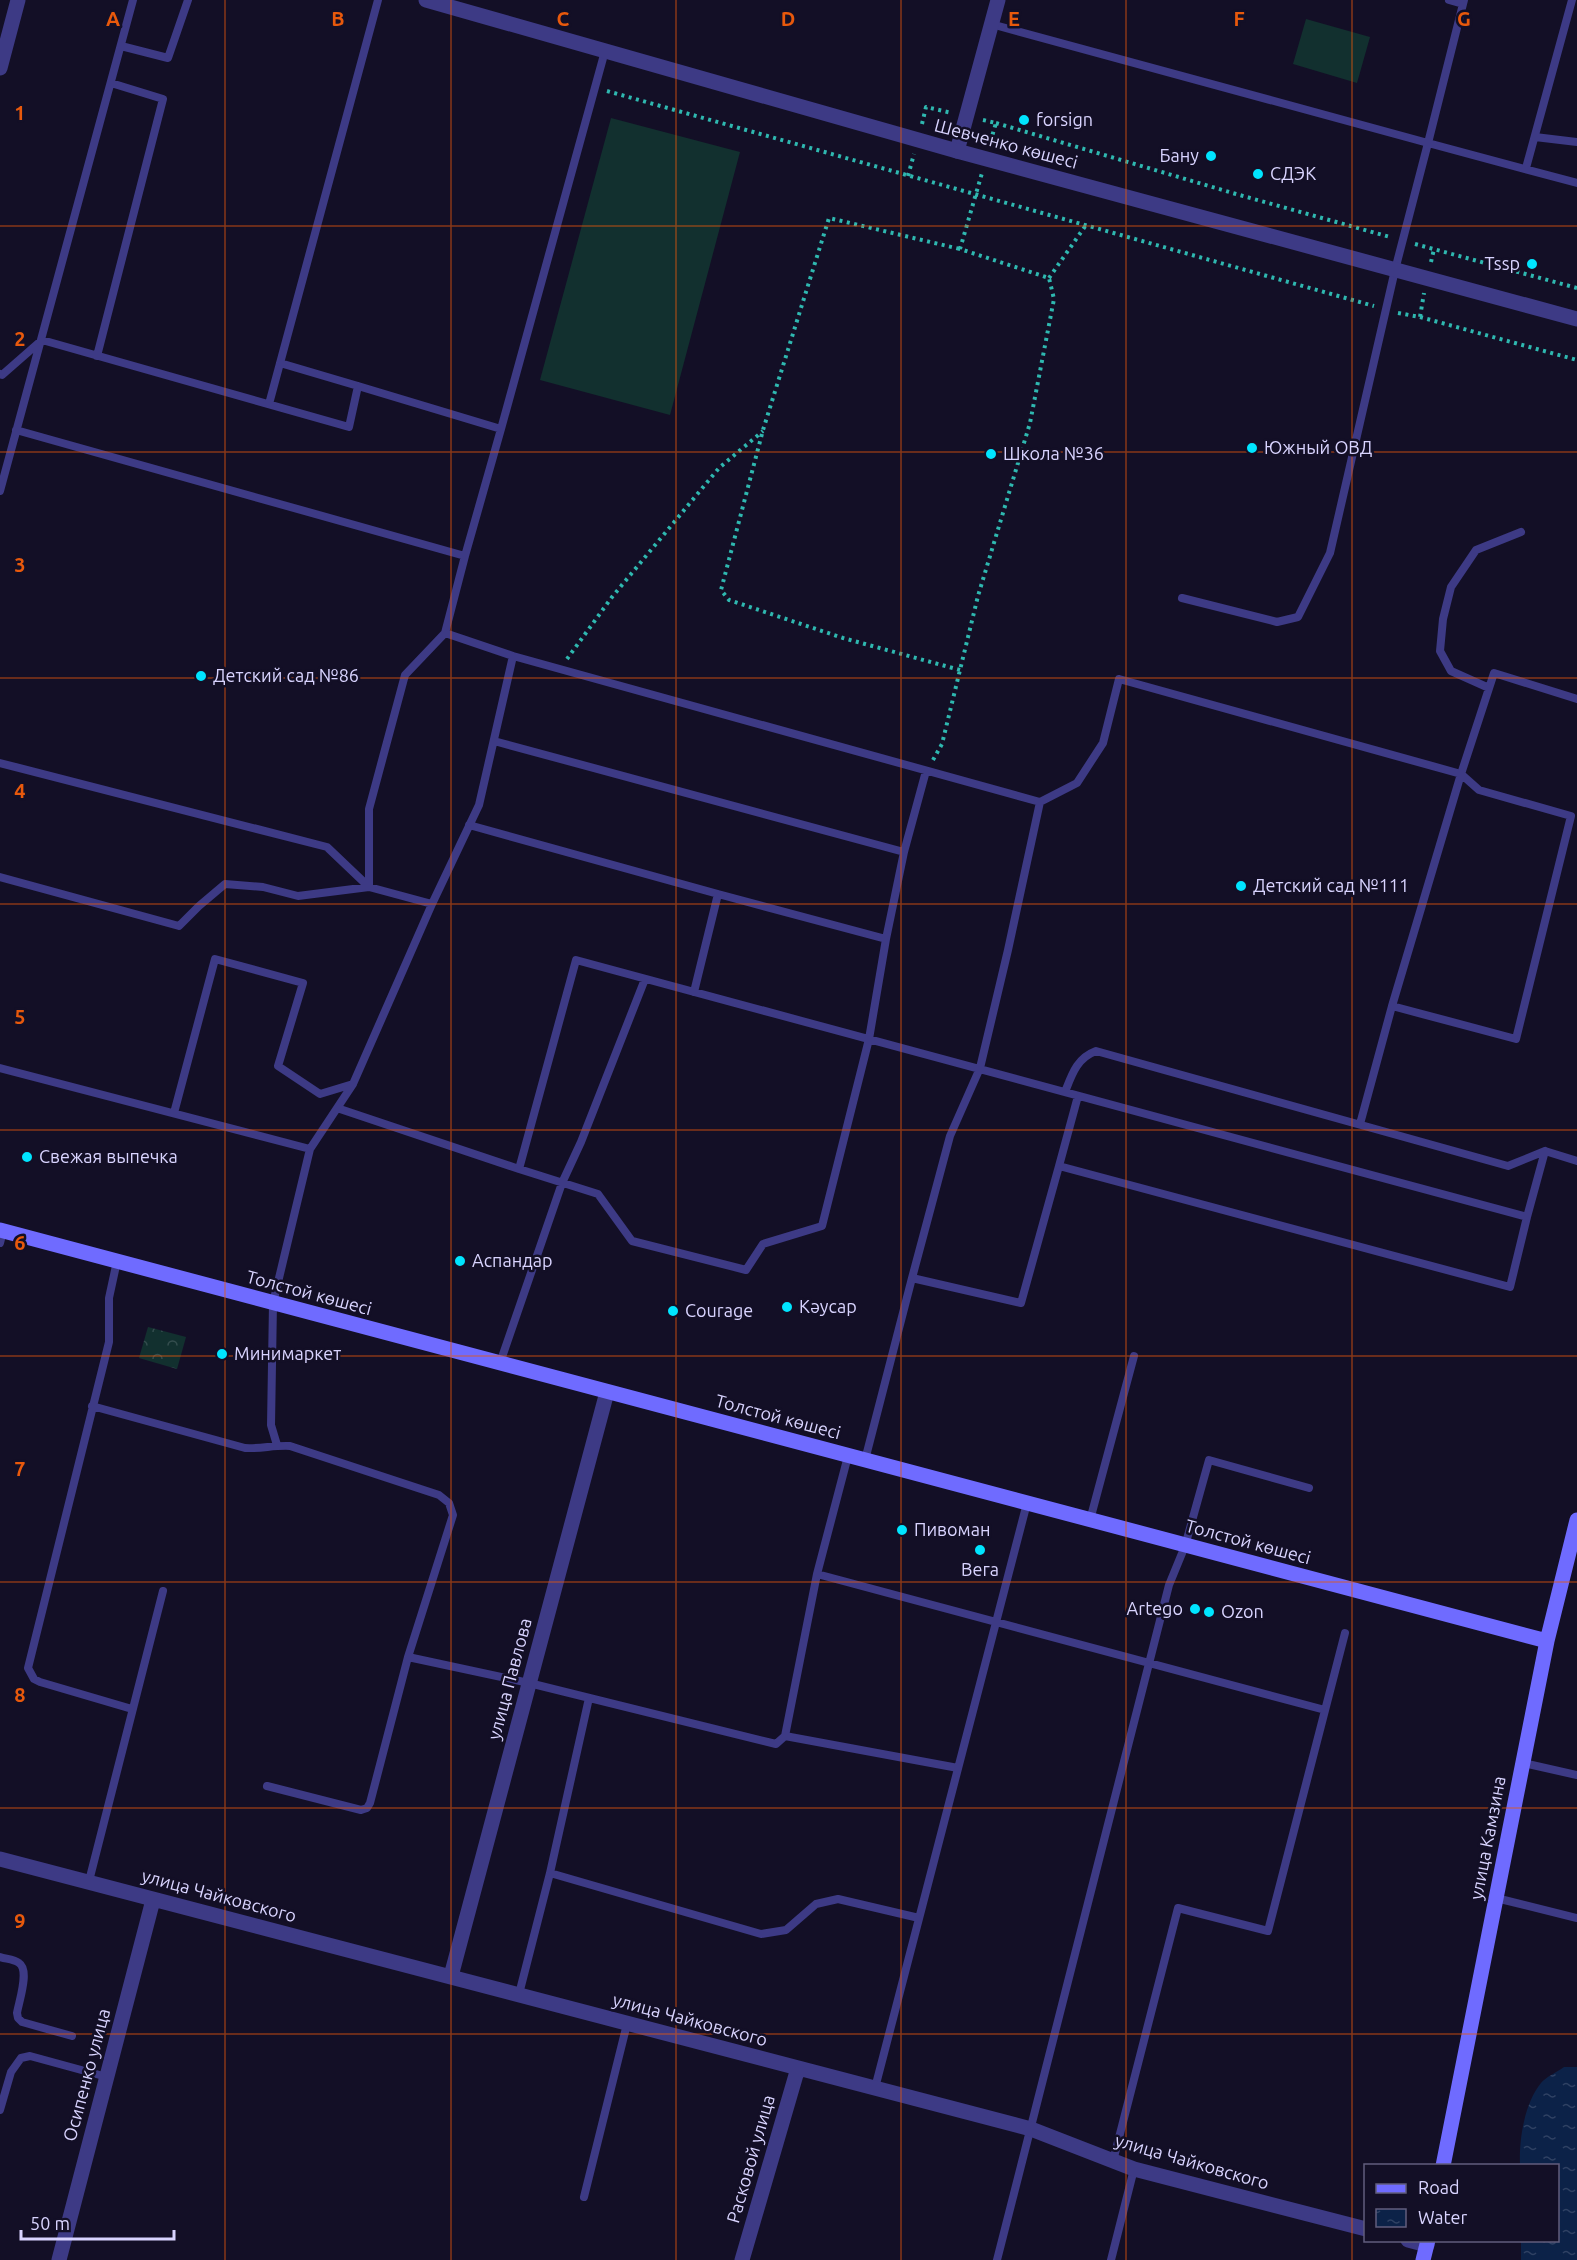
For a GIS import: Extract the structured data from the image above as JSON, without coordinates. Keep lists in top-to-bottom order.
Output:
{
  "streets": {
    "main road": ["Толстой көшесі", "улица Камзина"],
    "street": [
      "Шевченко көшесі",
      "улица Павлова",
      "улица Чайковского",
      "Осипенко улица",
      "Расковой улица"
    ]
  },
  "crossings": [
    ["Толстой көшесі", "улица Павлова"],
    ["Толстой көшесі", "улица Камзина"],
    ["улица Павлова", "улица Чайковского"],
    ["улица Чайковского", "Осипенко улица"],
    ["улица Чайковского", "Расковой улица"]
  ],
  "places": [
    "forsign",
    "Бану",
    "СДЭК",
    "Tssp",
    "Южный ОВД",
    "Школа №36",
    "Детский сад №86",
    "Детский сад №111",
    "Свежая выпечка",
    "Аспандар",
    "Кәусар",
    "Courage",
    "Минимаркет",
    "Пивоман",
    "Вега",
    "Artego",
    "Ozon"
  ],
  "legend": ["Road", "Water"],
  "scale_bar": "50 m",
  "grid": {
    "columns": [
      "A",
      "B",
      "C",
      "D",
      "E",
      "F",
      "G"
    ],
    "rows": [
      "1",
      "2",
      "3",
      "4",
      "5",
      "6",
      "7",
      "8",
      "9"
    ]
  }
}
